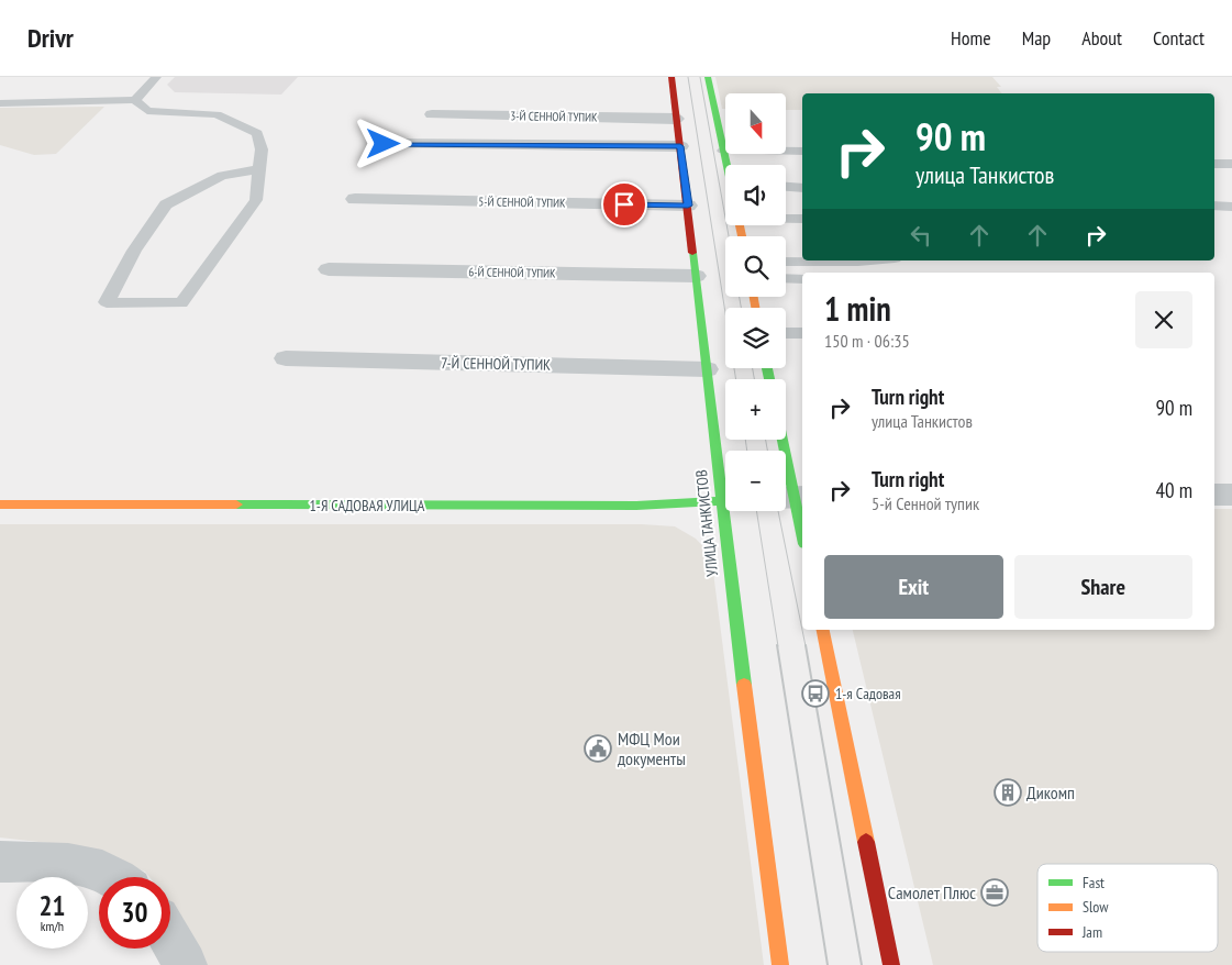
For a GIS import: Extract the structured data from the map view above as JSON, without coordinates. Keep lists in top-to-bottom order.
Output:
{
  "streets": {
    "main road": ["1-Я САДОВАЯ УЛИЦА", "УЛИЦА ТАНКИСТОВ"],
    "street": [
      "3-Й СЕННОЙ ТУПИК",
      "5-Й СЕННОЙ ТУПИК",
      "6-Й СЕННОЙ ТУПИК",
      "7-Й СЕННОЙ ТУПИК"
    ]
  },
  "crossings": [
    ["3-Й СЕННОЙ ТУПИК", "УЛИЦА ТАНКИСТОВ"],
    ["5-Й СЕННОЙ ТУПИК", "УЛИЦА ТАНКИСТОВ"],
    ["6-Й СЕННОЙ ТУПИК", "УЛИЦА ТАНКИСТОВ"],
    ["7-Й СЕННОЙ ТУПИК", "УЛИЦА ТАНКИСТОВ"],
    ["1-Я САДОВАЯ УЛИЦА", "УЛИЦА ТАНКИСТОВ"]
  ],
  "places": {
    "bus stop": ["1-я Садовая"],
    "public building": ["МФЦ Мои документы"],
    "building": ["Дикомп"],
    "office": ["Самолет Плюс"]
  },
  "legend": ["Fast", "Slow", "Jam"],
  "north": "bottom",
  "page": {
    "header": "Drivr",
    "nav": [
      "Home",
      "Map",
      "About",
      "Contact"
    ],
    "map_buttons": ["+", "−"],
    "turn": ["90 m", "улица Танкистов"],
    "heading": ["1 min", "150 m · 06:35"],
    "list": [
      {
        "name": "Turn right",
        "note": "улица Танкистов",
        "value": "90 m"
      },
      {
        "name": "Turn right",
        "note": "5-й Сенной тупик",
        "value": "40 m"
      }
    ],
    "buttons": ["Exit", "Share"],
    "speed": "21 km/h",
    "limit": "30"
  }
}
